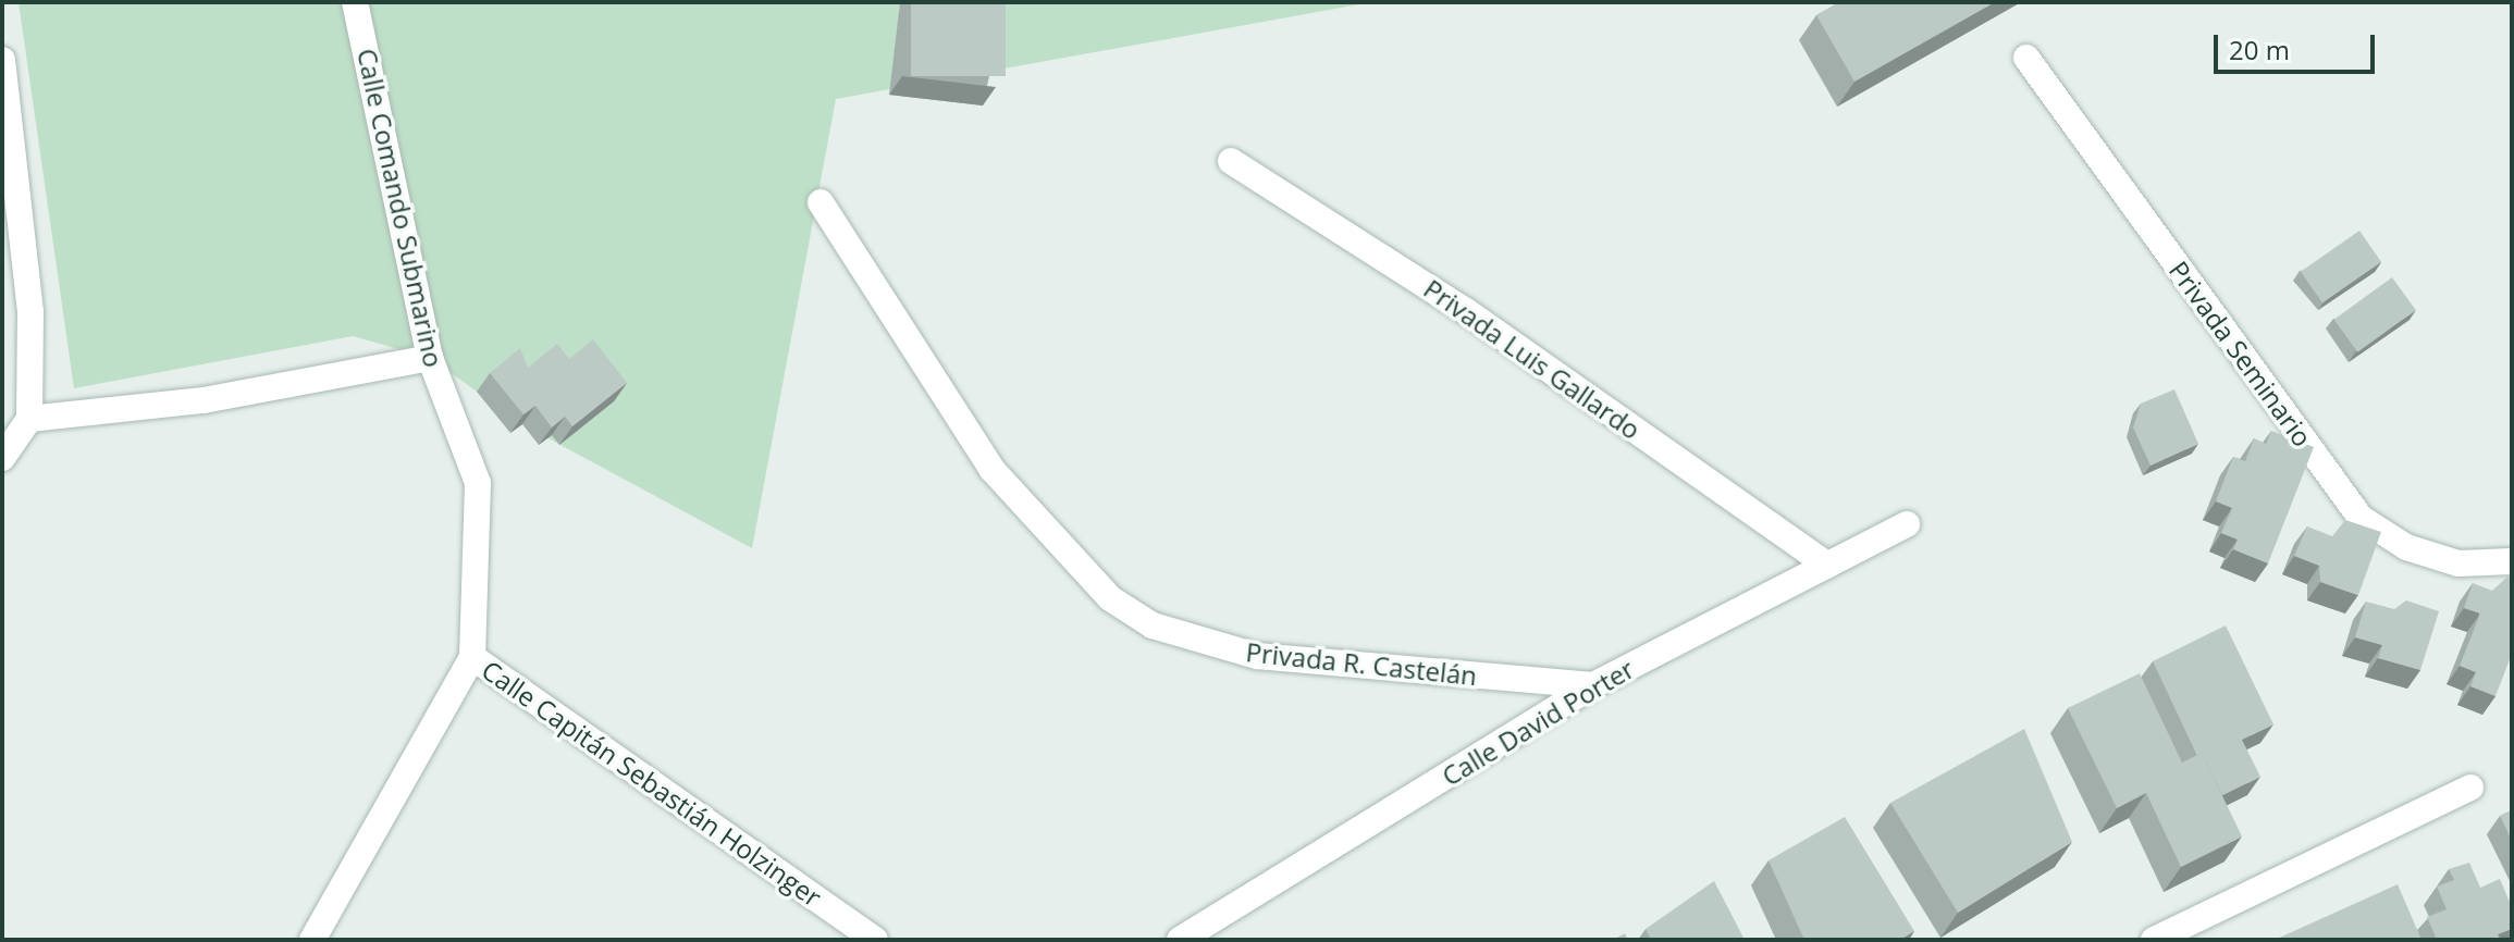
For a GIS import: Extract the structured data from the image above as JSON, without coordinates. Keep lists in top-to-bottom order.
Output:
{
  "streets": {
    "street": [
      "Calle Comando Submarino",
      "Privada Seminario",
      "Privada Luis Gallardo",
      "Privada R. Castelán",
      "Calle David Porter",
      "Calle Capitán Sebastián Holzinger"
    ]
  },
  "crossings": [
    ["Calle Comando Submarino", "Calle Capitán Sebastián Holzinger"],
    ["Privada Luis Gallardo", "Calle David Porter"],
    ["Privada R. Castelán", "Calle David Porter"]
  ],
  "scale_bar": "20 m"
}
